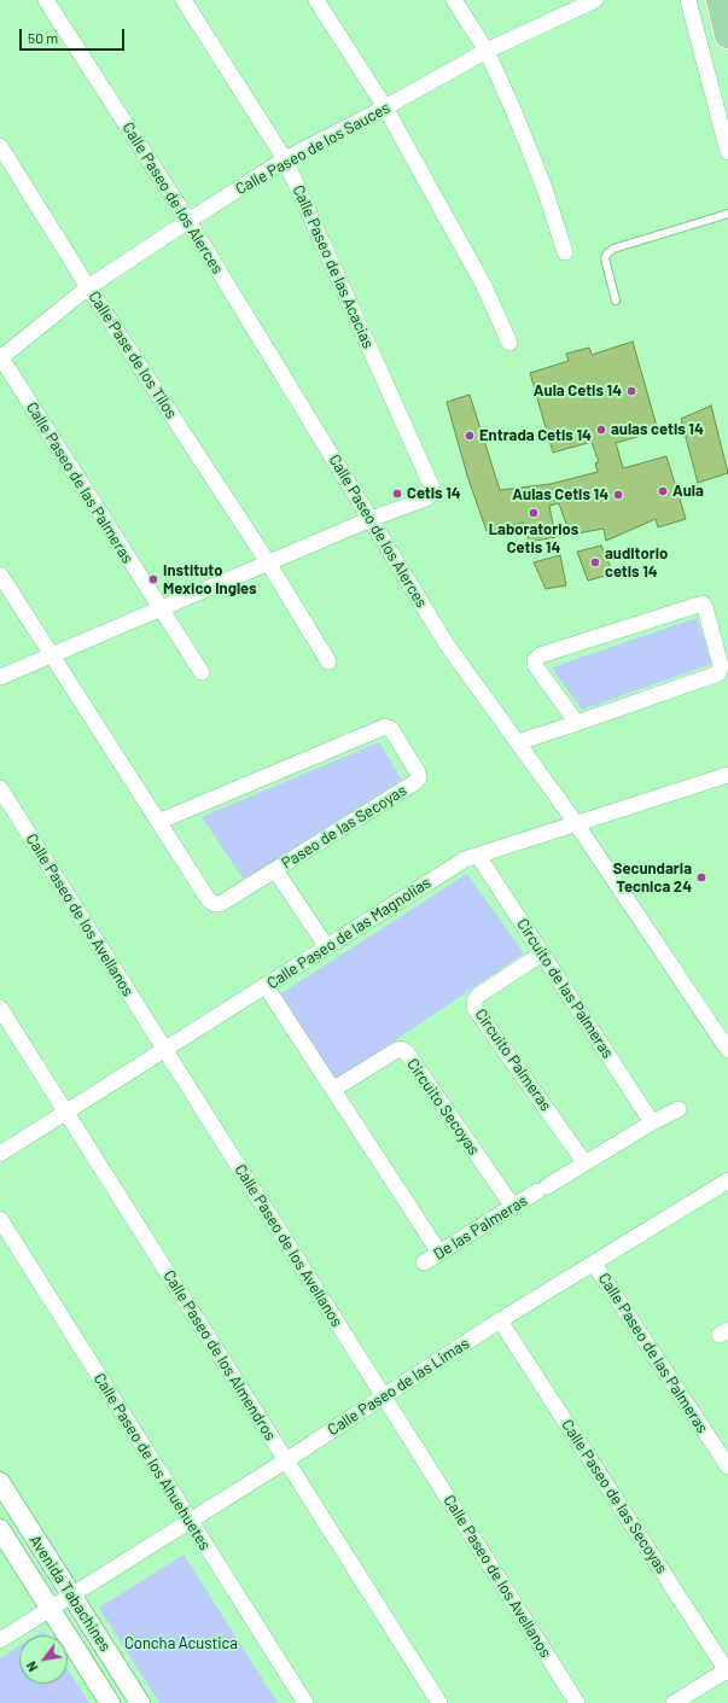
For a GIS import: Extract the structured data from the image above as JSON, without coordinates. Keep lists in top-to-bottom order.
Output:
{
  "streets": {
    "street": [
      "Calle Paseo de los Sauces",
      "Calle Paseo de los Alerces",
      "Calle Paseo de las Acacias",
      "Calle Pase de los Tilos",
      "Calle Paseo de las Palmeras",
      "Paseo de las Secoyas",
      "Calle Paseo de los Avellanos",
      "Calle Paseo de las Magnolias",
      "Circuito de las Palmeras",
      "Circuito Palmeras",
      "Circuito Secoyas",
      "De las Palmeras",
      "Calle Paseo de los Almendros",
      "Calle Paseo de las Limas",
      "Calle Paseo de los Ahuehuetes",
      "Calle Paseo de las Secoyas",
      "Avenida Tabachines"
    ]
  },
  "crossings": [
    ["Calle Paseo de los Sauces", "Calle Paseo de los Alerces"],
    ["Calle Paseo de los Sauces", "Calle Paseo de las Acacias"],
    ["Calle Paseo de los Sauces", "Calle Pase de los Tilos"],
    ["Calle Paseo de los Sauces", "Calle Paseo de las Palmeras"],
    ["Calle Paseo de los Alerces", "Calle Paseo de las Acacias"],
    ["Calle Paseo de los Alerces", "Calle Paseo de las Magnolias"],
    ["Calle Paseo de las Palmeras", "Calle Paseo de las Limas"],
    ["Calle Paseo de los Avellanos", "Calle Paseo de las Magnolias"],
    ["Calle Paseo de los Avellanos", "Calle Paseo de las Limas"],
    ["Calle Paseo de las Magnolias", "Circuito de las Palmeras"],
    ["Calle Paseo de las Magnolias", "Calle Paseo de los Almendros"],
    ["Circuito de las Palmeras", "Circuito Palmeras"],
    ["Circuito de las Palmeras", "De las Palmeras"],
    ["Circuito Palmeras", "De las Palmeras"],
    ["Circuito Secoyas", "De las Palmeras"],
    ["Calle Paseo de los Almendros", "Calle Paseo de las Limas"],
    ["Calle Paseo de las Limas", "Calle Paseo de los Ahuehuetes"],
    ["Calle Paseo de las Limas", "Calle Paseo de las Secoyas"],
    ["Calle Paseo de las Limas", "Avenida Tabachines"]
  ],
  "parks": ["Concha Acustica"],
  "places": [
    "Aula Cetis 14",
    "aulas cetis 14",
    "Entrada Cetis 14",
    "Aula",
    "Cetis 14",
    "Aulas Cetis 14",
    "Laboratorios Cetis 14",
    "auditorio cetis 14",
    "Instituto Mexico Ingles",
    "Secundaria Tecnica 24"
  ],
  "scale_bar": "50 m",
  "north": "bottom left"
}
